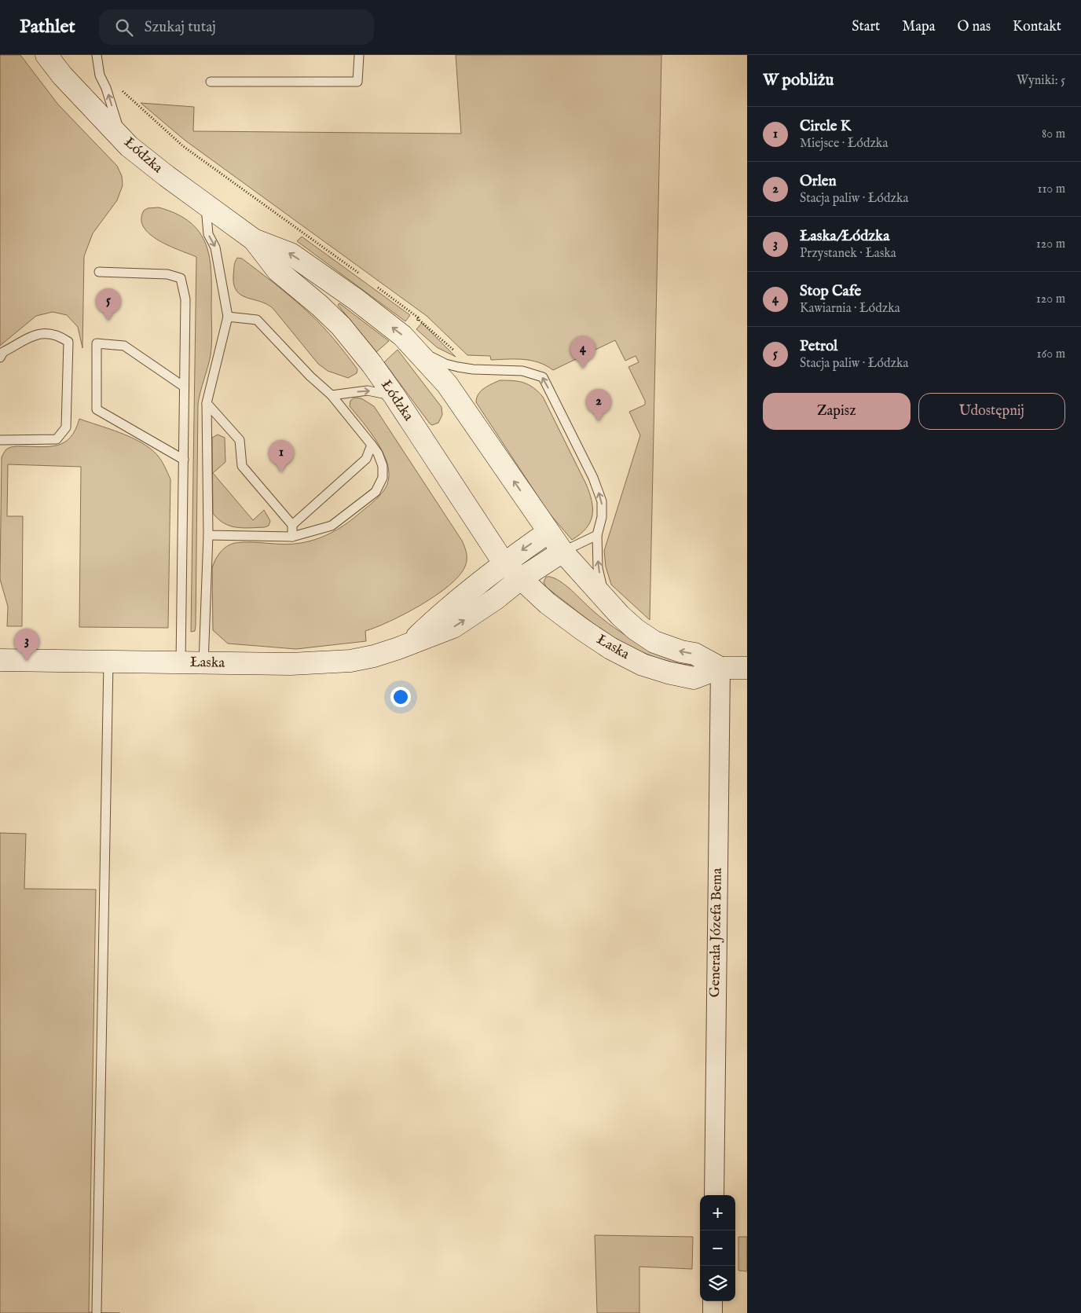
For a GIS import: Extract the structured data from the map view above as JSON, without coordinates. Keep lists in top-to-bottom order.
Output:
{
  "streets": {
    "main road": ["Łódzka", "Łaska"],
    "street": ["Generała Józefa Bema"]
  },
  "crossings": [
    ["Łódzka", "Łaska"],
    ["Łaska", "Generała Józefa Bema"]
  ],
  "page": {
    "header": "Pathlet",
    "search": "Szukaj tutaj",
    "nav": [
      "Start",
      "Mapa",
      "O nas",
      "Kontakt"
    ],
    "heading": ["W pobliżu", "Wyniki: 5"],
    "list": [
      {
        "mark": "1",
        "name": "Circle K",
        "note": "Miejsce · Łódzka",
        "value": "80 m"
      },
      {
        "mark": "2",
        "name": "Orlen",
        "note": "Stacja paliw · Łódzka",
        "value": "110 m"
      },
      {
        "mark": "3",
        "name": "Łaska/Łódzka",
        "note": "Przystanek · Łaska",
        "value": "120 m"
      },
      {
        "mark": "4",
        "name": "Stop Cafe",
        "note": "Kawiarnia · Łódzka",
        "value": "120 m"
      },
      {
        "mark": "5",
        "name": "Petrol",
        "note": "Stacja paliw · Łódzka",
        "value": "160 m"
      }
    ],
    "pins": [
      "5",
      "4",
      "2",
      "1",
      "3"
    ],
    "buttons": ["Zapisz", "Udostępnij"],
    "map_buttons": ["+", "−"]
  }
}
